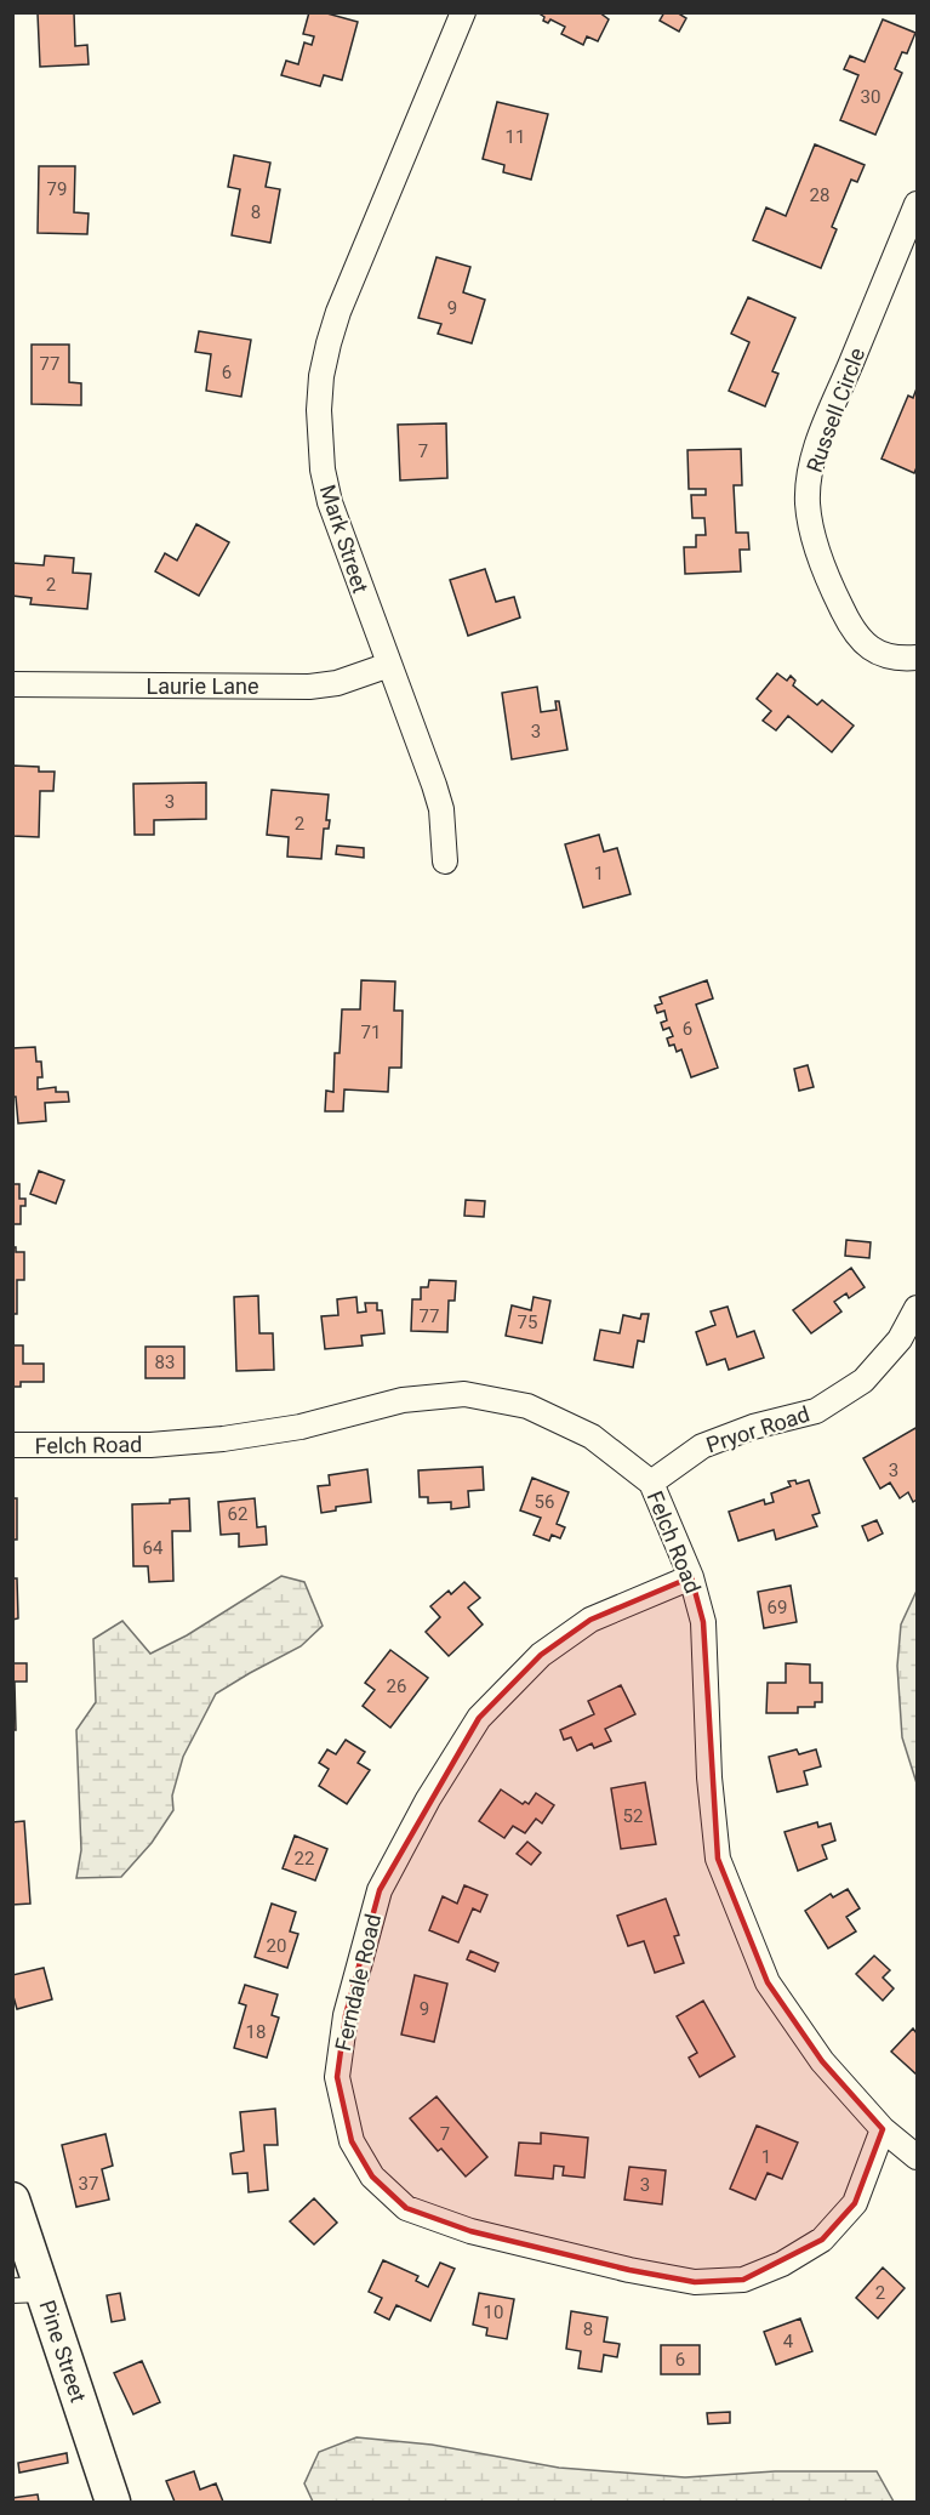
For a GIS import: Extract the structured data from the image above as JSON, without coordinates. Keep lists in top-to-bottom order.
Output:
{
  "streets": {
    "main road": ["Pine Street"],
    "street": [
      "Russell Circle",
      "Mark Street",
      "Laurie Lane",
      "Pryor Road",
      "Felch Road",
      "Ferndale Road"
    ]
  },
  "crossings": [
    ["Mark Street", "Laurie Lane"],
    ["Pryor Road", "Felch Road"],
    ["Felch Road", "Ferndale Road"]
  ],
  "house_numbers": [
    "30",
    "11",
    "79",
    "28",
    "8",
    "9",
    "77",
    "6",
    "7",
    "2",
    "3",
    "3",
    "2",
    "1",
    "6",
    "71",
    "77",
    "75",
    "83",
    "3",
    "56",
    "62",
    "64",
    "69",
    "26",
    "52",
    "22",
    "20",
    "9",
    "18",
    "7",
    "1",
    "37",
    "3",
    "2",
    "10",
    "8",
    "4",
    "6"
  ]
}
